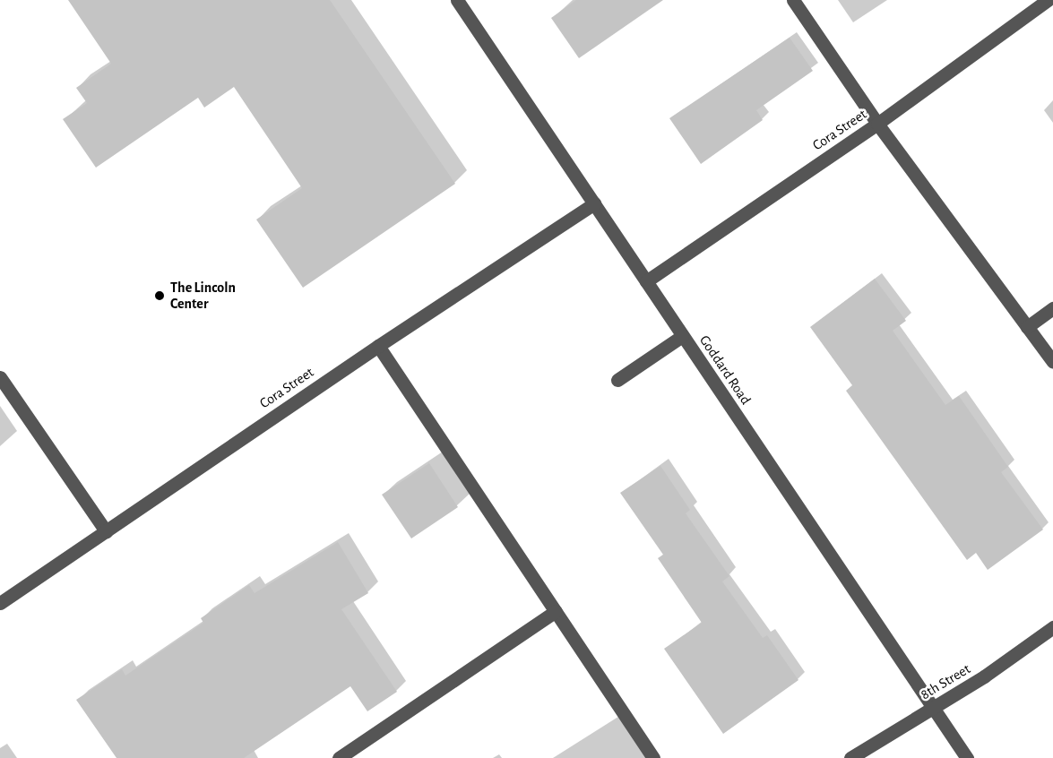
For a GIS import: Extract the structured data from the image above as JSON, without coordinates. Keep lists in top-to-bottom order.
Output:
{
  "streets": {
    "street": ["Cora Street", "Goddard Road", "8th Street"]
  },
  "crossings": [
    ["Cora Street", "Goddard Road"],
    ["Goddard Road", "8th Street"]
  ],
  "places": ["The Lincoln Center"]
}
